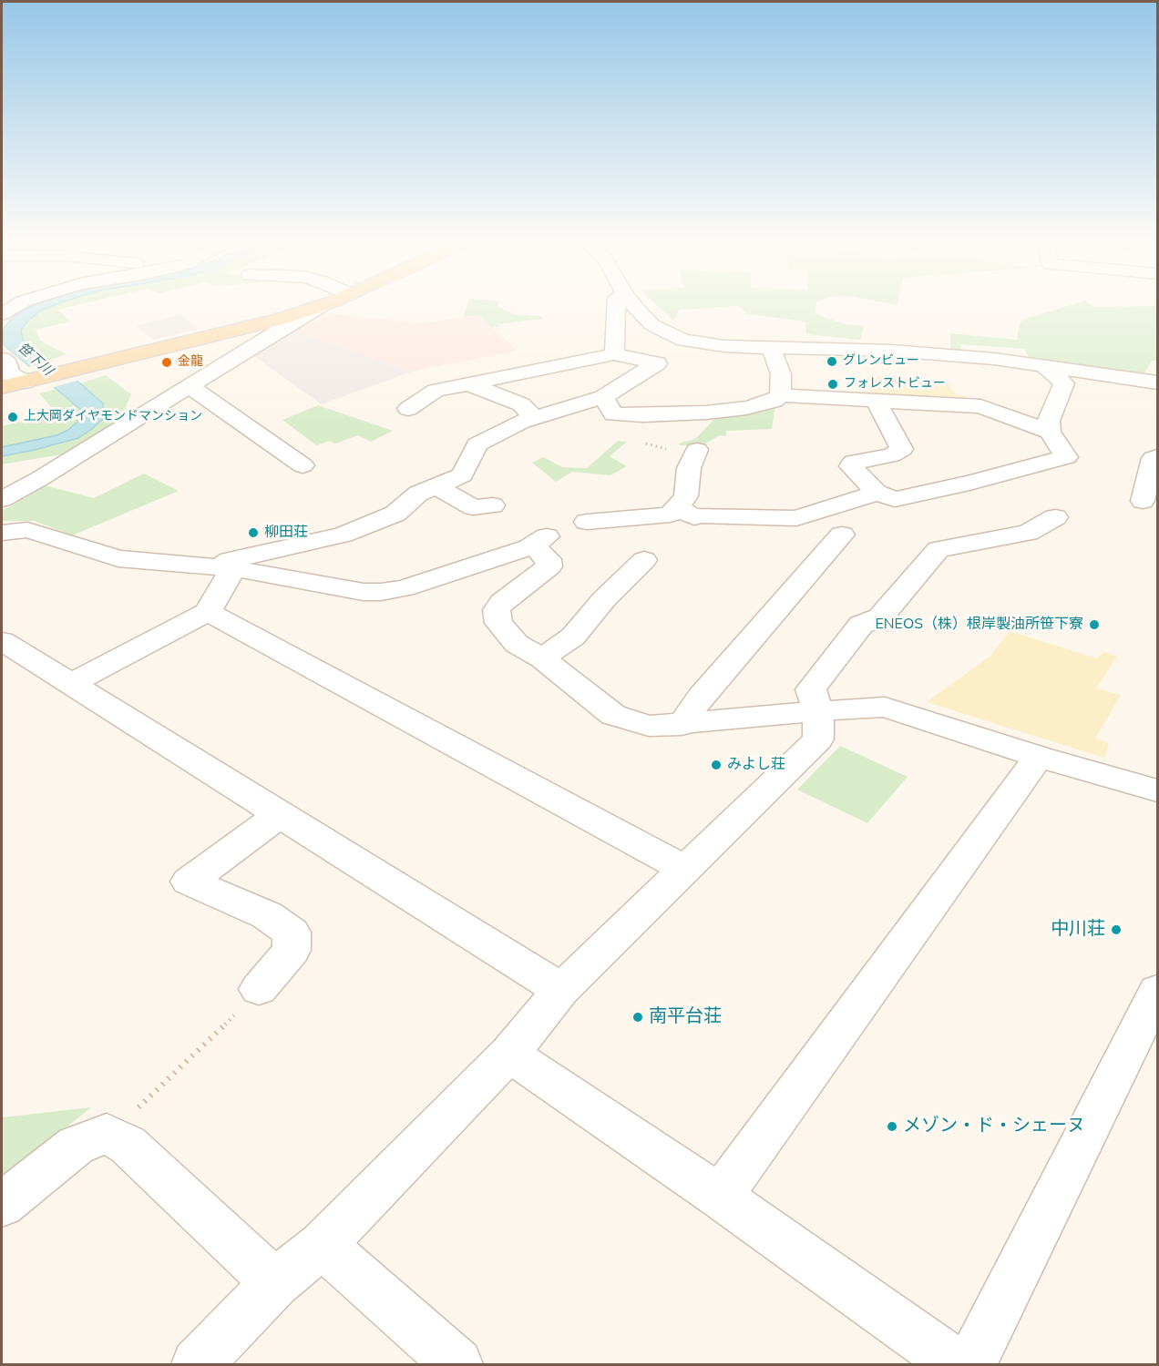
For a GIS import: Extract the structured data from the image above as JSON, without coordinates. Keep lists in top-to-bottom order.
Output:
{
  "water": ["笹下川"],
  "places": [
    "グレンビュー",
    "金龍",
    "フォレストビュー",
    "上大岡ダイヤモンドマンション",
    "柳田荘",
    "ENEOS（株）根岸製油所笹下寮",
    "みよし荘",
    "中川荘",
    "南平台荘",
    "メゾン・ド・シェーヌ"
  ]
}
